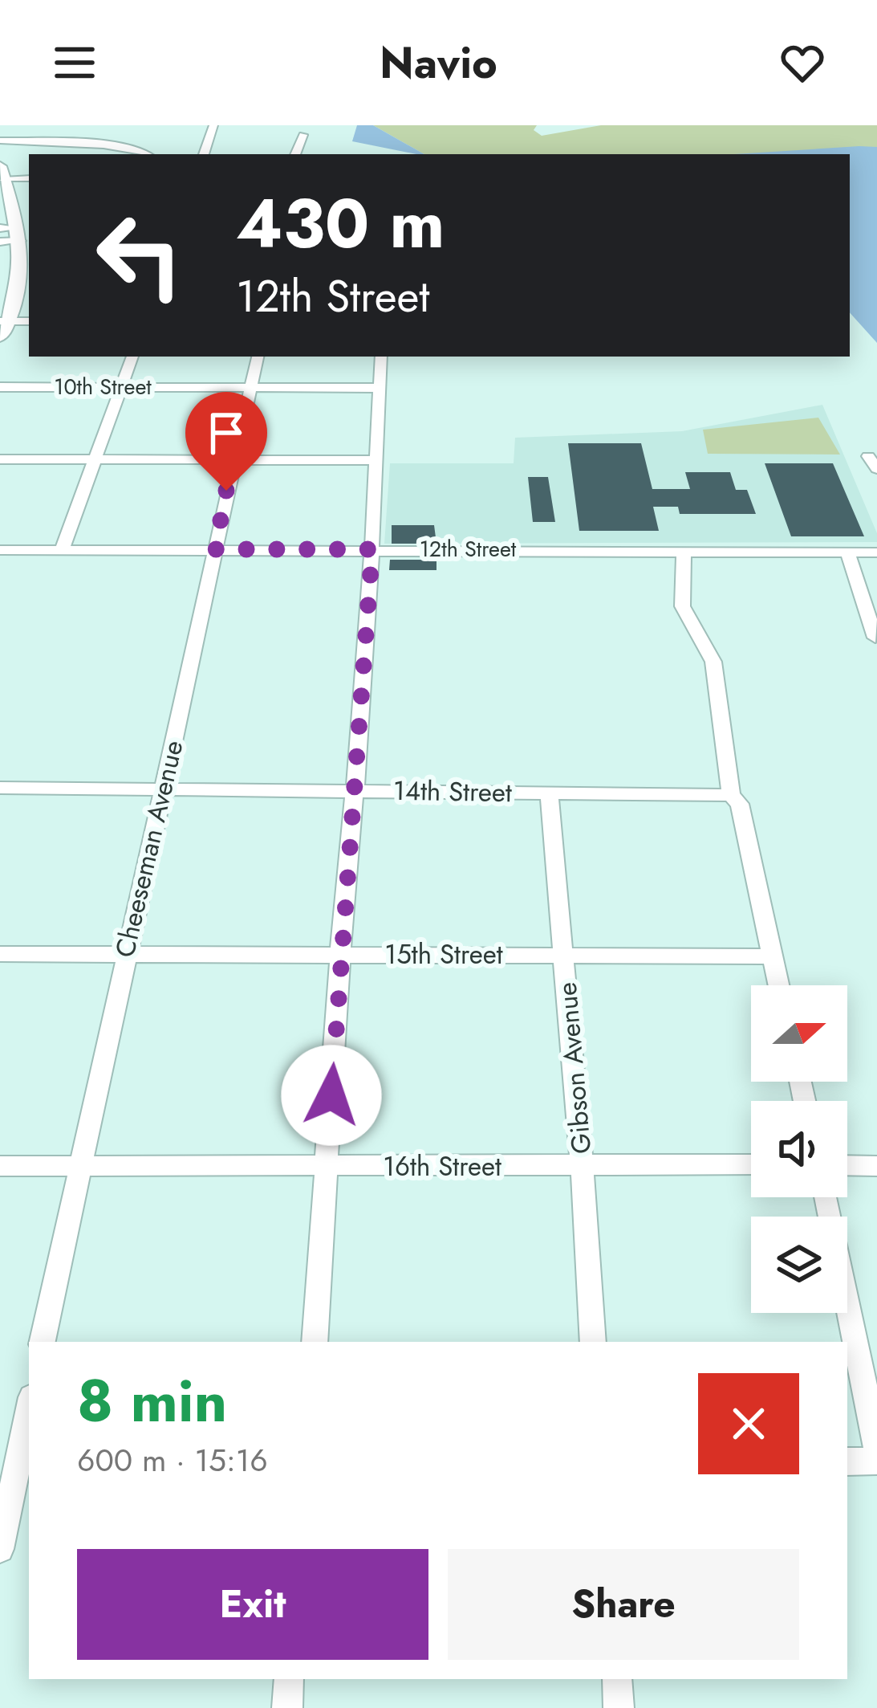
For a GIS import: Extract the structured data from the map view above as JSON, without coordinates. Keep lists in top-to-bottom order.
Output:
{
  "streets": {
    "street": [
      "10th Street",
      "12th Street",
      "14th Street",
      "Cheeseman Avenue",
      "15th Street",
      "Gibson Avenue",
      "16th Street"
    ]
  },
  "crossings": [
    ["10th Street", "Cheeseman Avenue"],
    ["12th Street", "Cheeseman Avenue"],
    ["14th Street", "Cheeseman Avenue"],
    ["14th Street", "Gibson Avenue"],
    ["Cheeseman Avenue", "15th Street"],
    ["Cheeseman Avenue", "16th Street"],
    ["15th Street", "Gibson Avenue"],
    ["Gibson Avenue", "16th Street"]
  ],
  "north": "right",
  "page": {
    "header": "Navio",
    "turn": ["430 m", "12th Street"],
    "heading": ["8 min", "600 m · 15:16"],
    "buttons": ["Exit", "Share"]
  }
}
